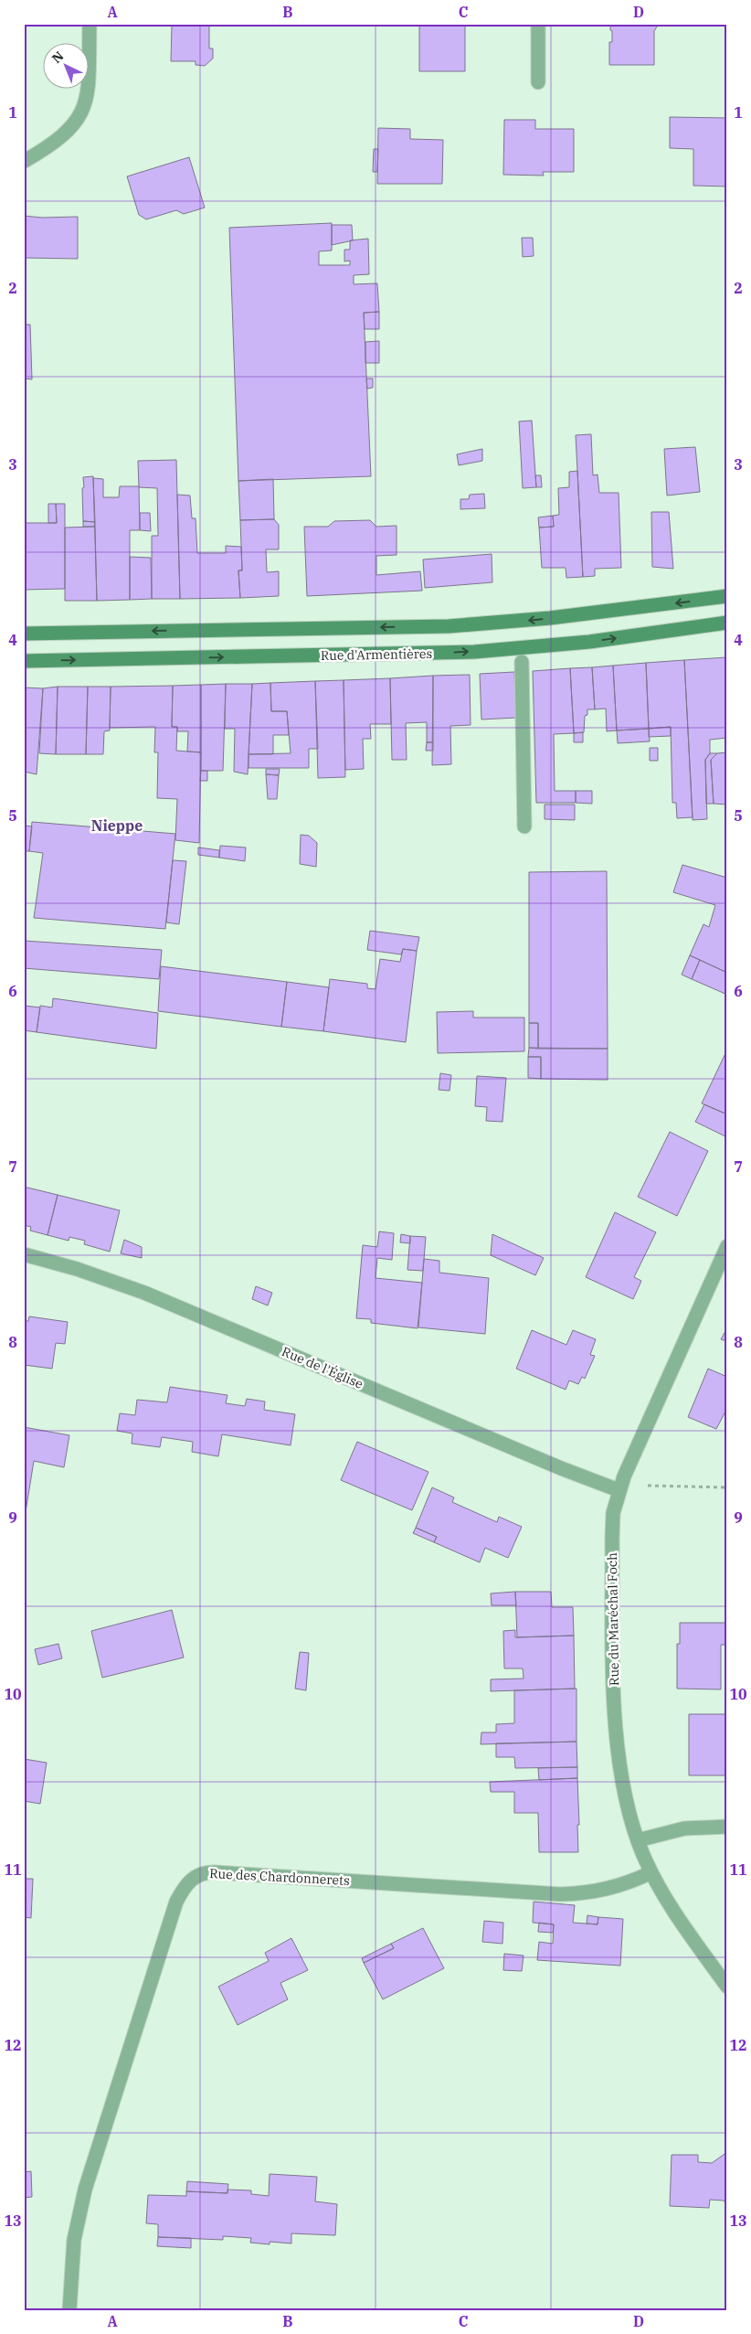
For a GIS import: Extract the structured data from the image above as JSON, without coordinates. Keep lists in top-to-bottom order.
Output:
{
  "streets": {
    "main road": ["Rue d'Armentières"],
    "street": ["Rue de l'Église", "Rue du Maréchal Foch", "Rue des Chardonnerets"]
  },
  "crossings": [
    ["Rue de l'Église", "Rue du Maréchal Foch"],
    ["Rue du Maréchal Foch", "Rue des Chardonnerets"]
  ],
  "districts": ["Nieppe"],
  "north": "top left",
  "grid": {
    "columns": [
      "A",
      "B",
      "C",
      "D"
    ],
    "rows": [
      "1",
      "2",
      "3",
      "4",
      "5",
      "6",
      "7",
      "8",
      "9",
      "10",
      "11",
      "12",
      "13"
    ]
  }
}
